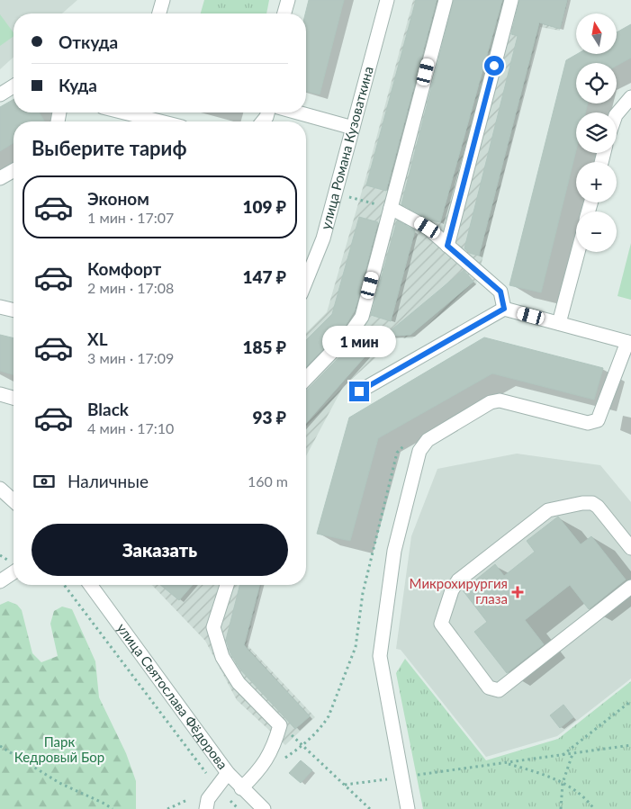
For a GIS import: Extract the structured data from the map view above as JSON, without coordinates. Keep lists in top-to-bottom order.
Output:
{
  "streets": {
    "street": ["улица Романа Кузоваткина", "улица Святослава Фёдорова"]
  },
  "parks": ["Парк Кедровый Бор"],
  "places": {
    "health": ["Микрохирургия глаза"]
  },
  "north": "top",
  "page": {
    "map_buttons": ["+", "−"],
    "banner": ["Откуда", "Куда"],
    "heading": "Выберите тариф",
    "list": [
      {
        "name": "Эконом",
        "note": "1 мин · 17:07",
        "value": "109 ₽"
      },
      {
        "name": "Комфорт",
        "note": "2 мин · 17:08",
        "value": "147 ₽"
      },
      {
        "name": "XL",
        "note": "3 мин · 17:09",
        "value": "185 ₽"
      },
      {
        "name": "Black",
        "note": "4 мин · 17:10",
        "value": "93 ₽"
      }
    ],
    "bubble": "1 мин",
    "pay": ["Наличные", "160 m"],
    "buttons": "Заказать"
  }
}
